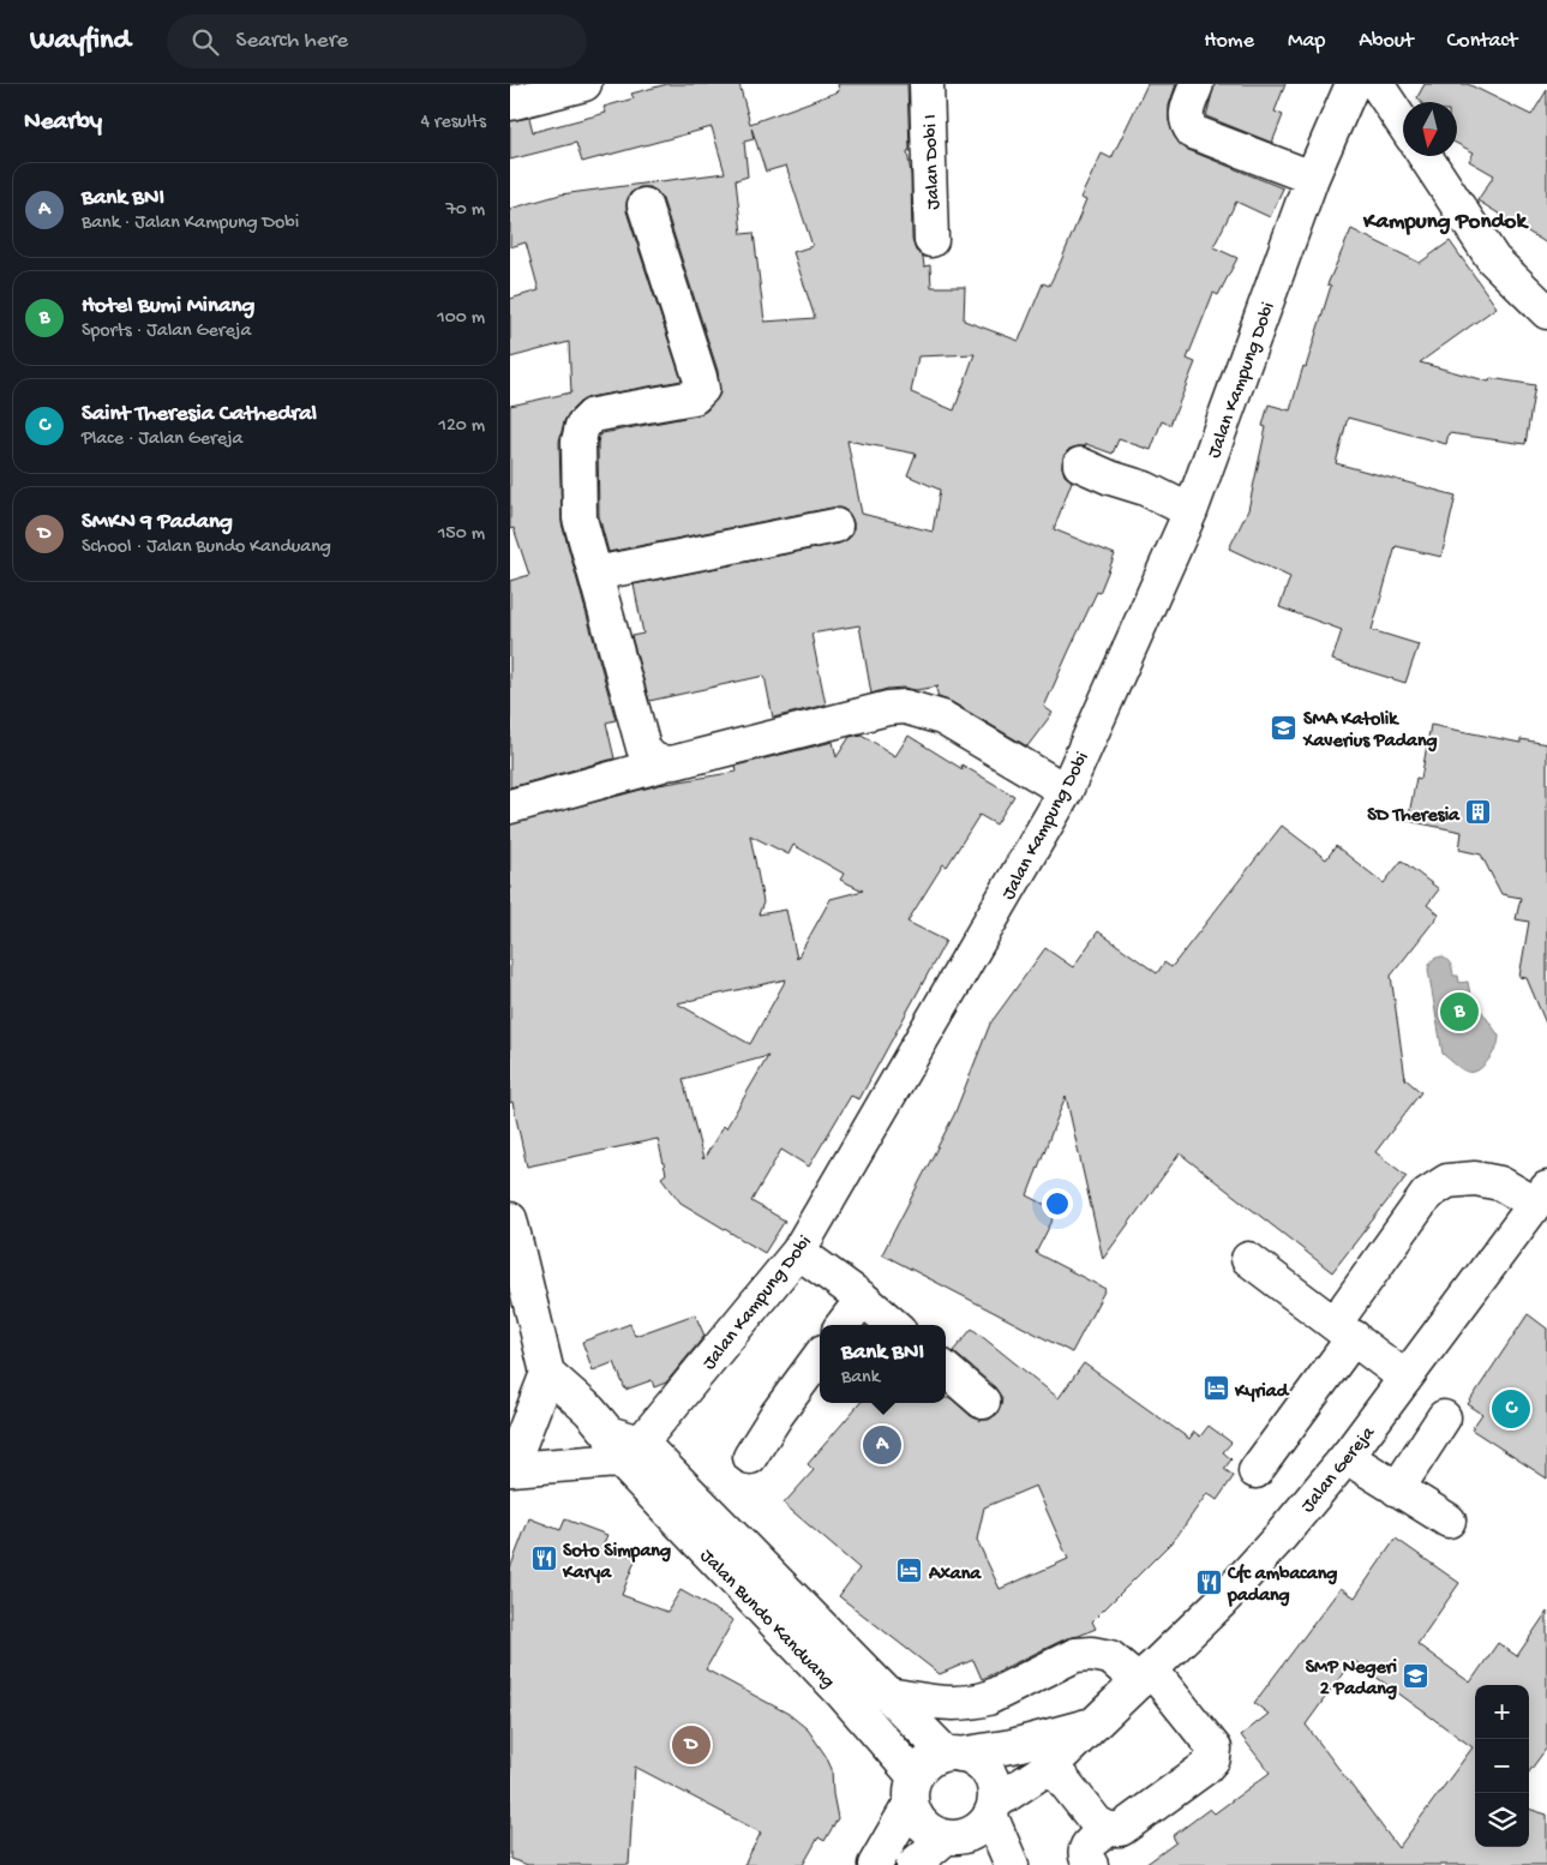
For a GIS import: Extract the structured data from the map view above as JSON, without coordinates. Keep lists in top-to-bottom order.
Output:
{
  "streets": {
    "street": [
      "Jalan Dobi I",
      "Jalan Kampung Dobi",
      "Jalan Gereja",
      "Jalan Bundo Kanduang"
    ]
  },
  "crossings": [
    ["Jalan Kampung Dobi", "Jalan Bundo Kanduang"],
    ["Jalan Gereja", "Jalan Bundo Kanduang"]
  ],
  "districts": ["Kampung Pondok"],
  "places": {
    "school or university": ["SMA Katolik Xaverius Padang", "SMP Negeri 2 Padang"],
    "building": ["SD Theresia"],
    "hotel": ["Kyriad", "Axana"],
    "restaurant": ["Soto Simpang Karya", "Cfc ambacang padang"]
  },
  "north": "bottom",
  "page": {
    "header": "Wayfind",
    "search": "Search here",
    "nav": [
      "Home",
      "Map",
      "About",
      "Contact"
    ],
    "heading": ["Nearby", "4 results"],
    "list": [
      {
        "mark": "A",
        "name": "Bank BNI",
        "note": "Bank · Jalan Kampung Dobi",
        "value": "70 m"
      },
      {
        "mark": "B",
        "name": "Hotel Bumi Minang",
        "note": "Sports · Jalan Gereja",
        "value": "100 m"
      },
      {
        "mark": "C",
        "name": "Saint Theresia Cathedral",
        "note": "Place · Jalan Gereja",
        "value": "120 m"
      },
      {
        "mark": "D",
        "name": "SMKN 9 Padang",
        "note": "School · Jalan Bundo Kanduang",
        "value": "150 m"
      }
    ],
    "pins": [
      "B",
      "C",
      "A",
      "D"
    ],
    "popup": ["Bank BNI", "Bank"],
    "map_buttons": ["+", "−"]
  }
}
